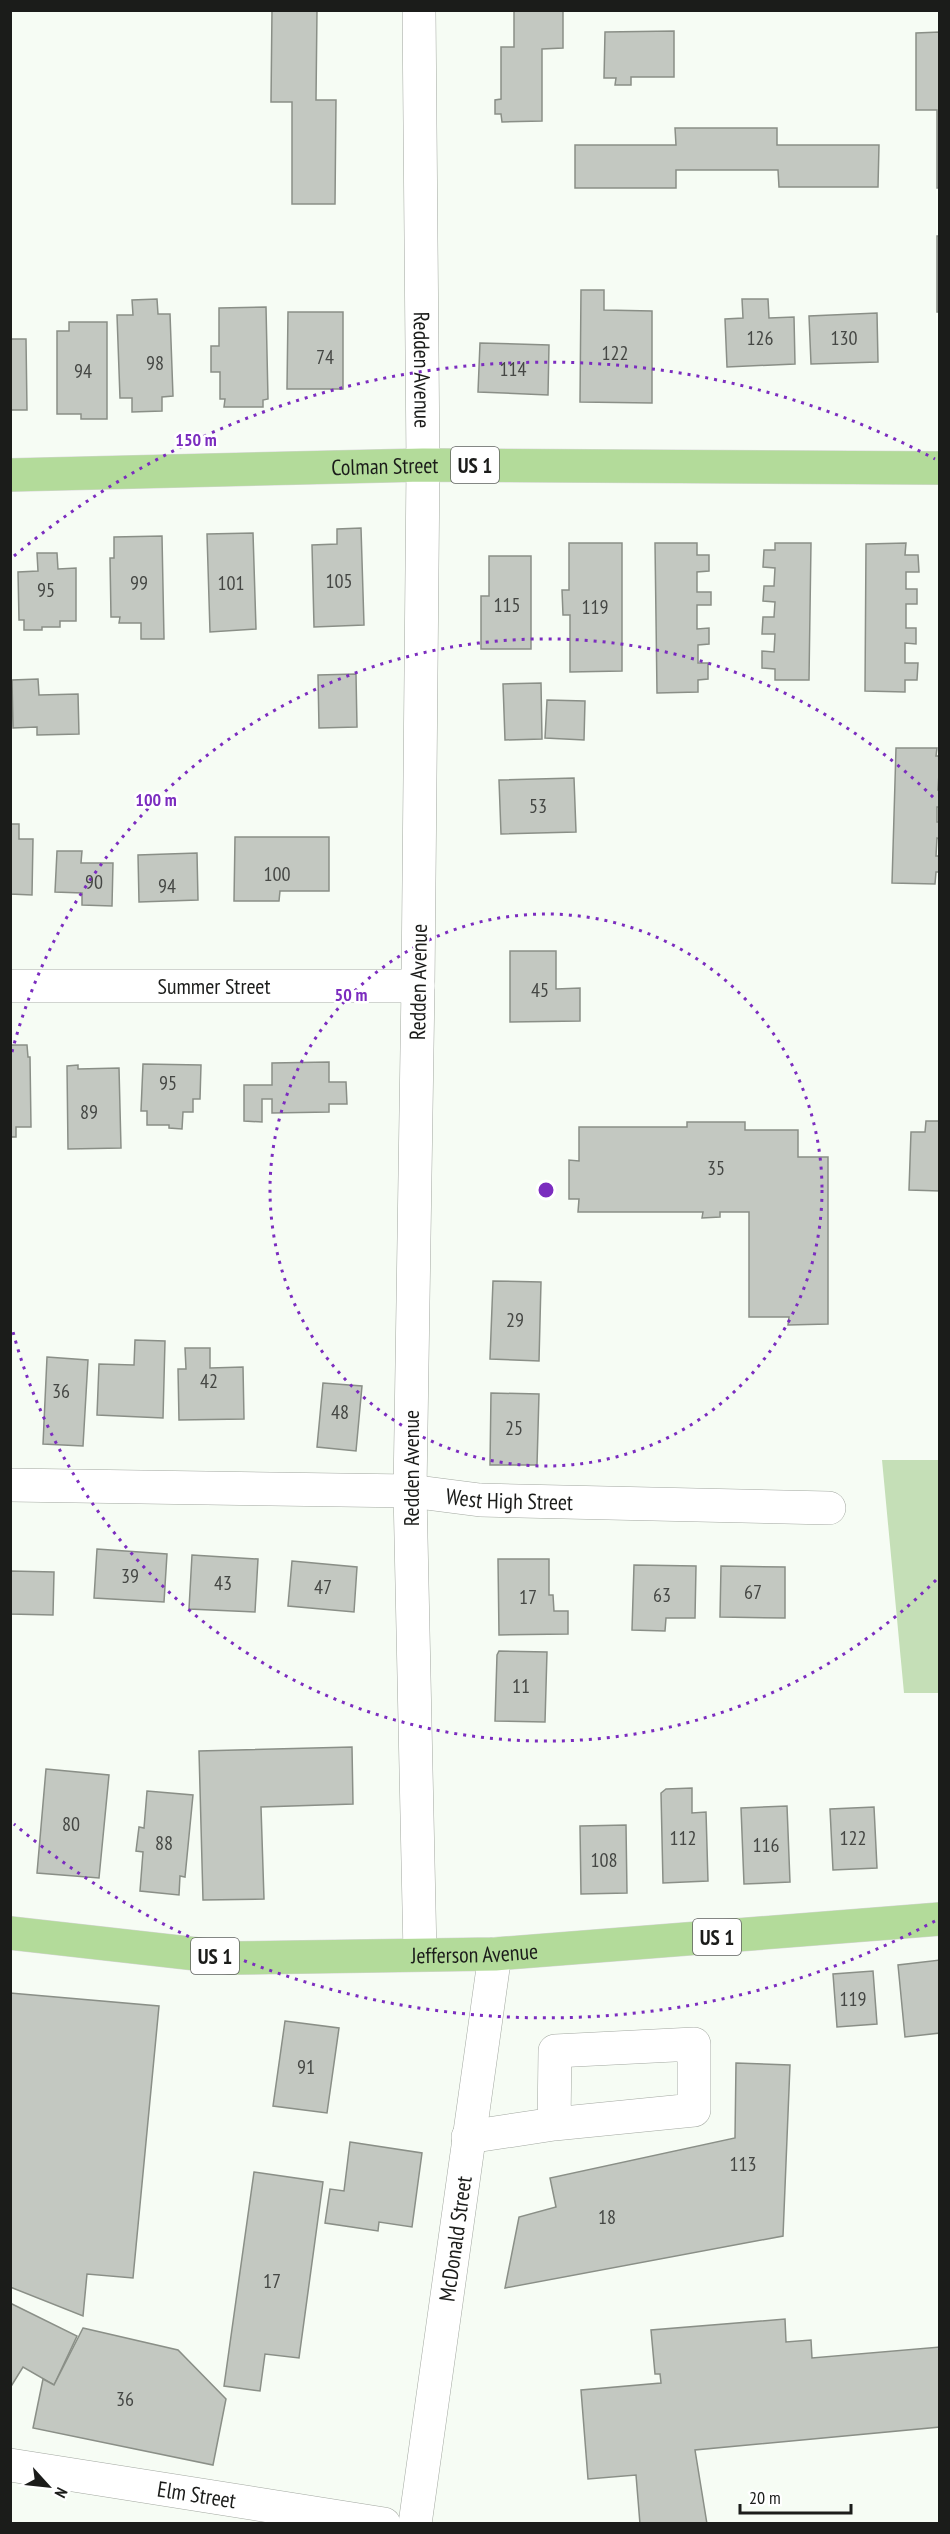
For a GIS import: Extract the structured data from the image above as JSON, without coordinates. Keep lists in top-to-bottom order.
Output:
{
  "streets": {
    "main road": ["US 1", "Colman Street", "Jefferson Avenue"],
    "street": [
      "Redden Avenue",
      "Summer Street",
      "West High Street",
      "McDonald Street",
      "Elm Street"
    ]
  },
  "crossings": [
    ["Redden Avenue", "Colman Street"],
    ["Redden Avenue", "Summer Street"],
    ["Redden Avenue", "West High Street"],
    ["Redden Avenue", "Jefferson Avenue"],
    ["Jefferson Avenue", "McDonald Street"]
  ],
  "house_numbers": [
    "126",
    "130",
    "122",
    "74",
    "98",
    "114",
    "94",
    "105",
    "99",
    "101",
    "95",
    "115",
    "119",
    "53",
    "100",
    "90",
    "94",
    "45",
    "95",
    "89",
    "35",
    "29",
    "42",
    "36",
    "48",
    "25",
    "39",
    "43",
    "47",
    "67",
    "63",
    "17",
    "11",
    "80",
    "112",
    "122",
    "88",
    "116",
    "108",
    "119",
    "91",
    "113",
    "18",
    "17",
    "36"
  ],
  "scale_bar": "20 m",
  "north": "bottom right",
  "rings": ["150 m", "100 m", "50 m"]
}
